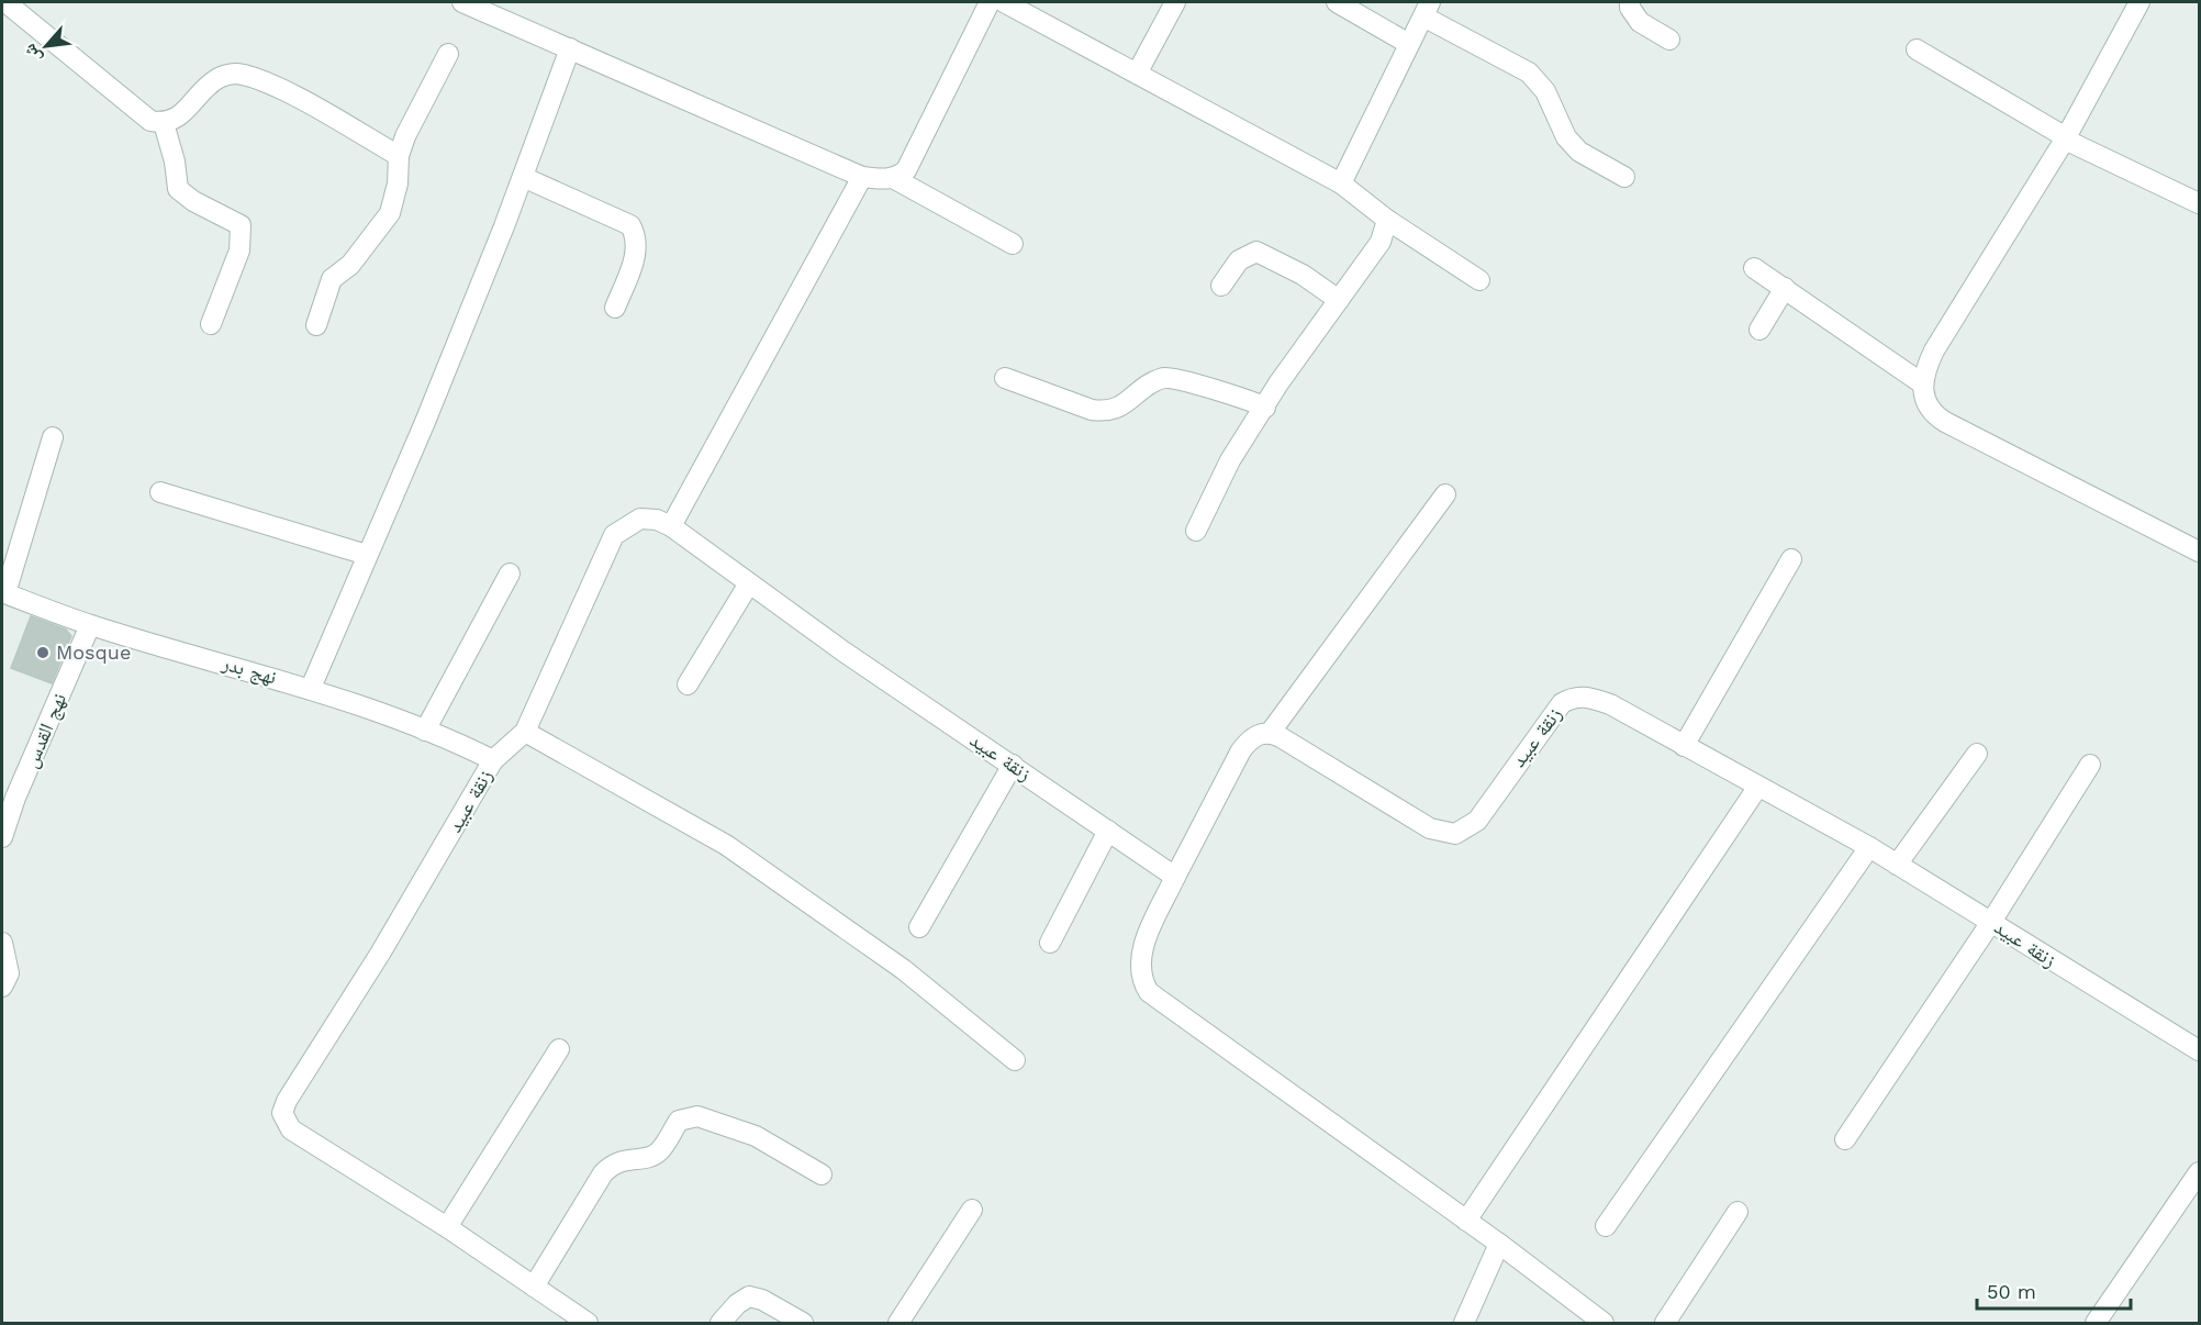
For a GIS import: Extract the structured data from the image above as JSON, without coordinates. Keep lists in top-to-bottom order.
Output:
{
  "streets": {
    "street": ["نهج بدر", "نهج القدس", "زنقة عبيد"]
  },
  "crossings": [
    ["نهج بدر", "نهج القدس"],
    ["نهج بدر", "زنقة عبيد"]
  ],
  "places": ["Mosque"],
  "scale_bar": "50 m",
  "north": "bottom left"
}
